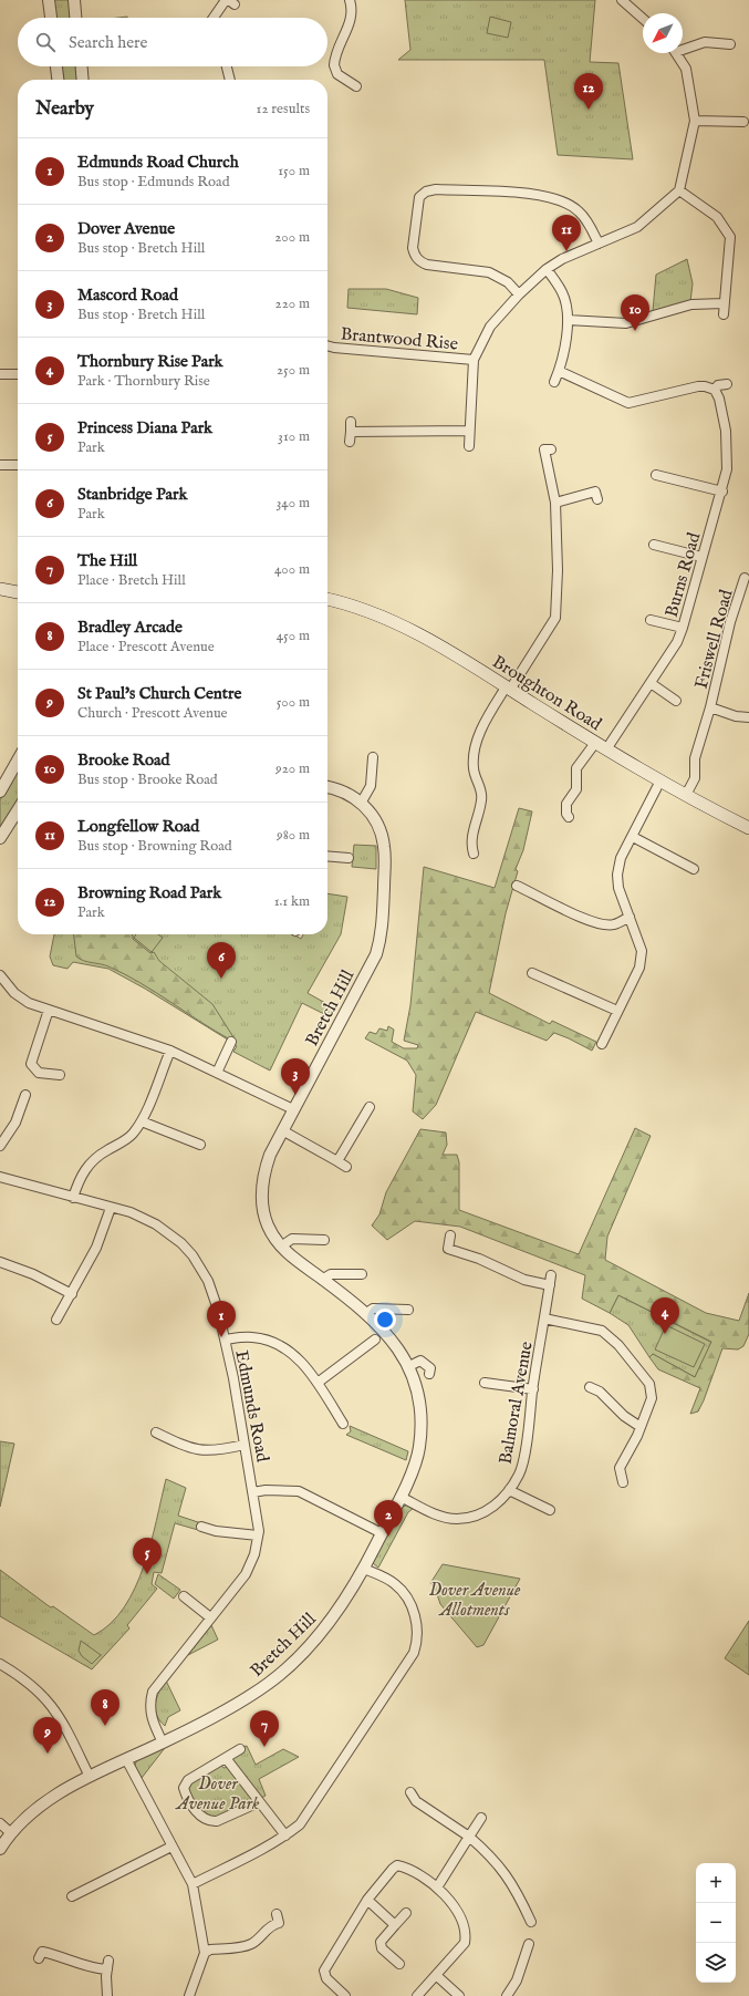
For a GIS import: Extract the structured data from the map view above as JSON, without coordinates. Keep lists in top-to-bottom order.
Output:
{
  "streets": {
    "main road": ["Broughton Road"],
    "street": [
      "Brantwood Rise",
      "Burns Road",
      "Friswell Road",
      "Bretch Hill",
      "Balmoral Avenue",
      "Edmunds Road"
    ]
  },
  "crossings": [
    ["Burns Road", "Broughton Road"],
    ["Friswell Road", "Broughton Road"],
    ["Bretch Hill", "Balmoral Avenue"],
    ["Bretch Hill", "Edmunds Road"]
  ],
  "parks": ["Dover Avenue Allotments", "Dover Avenue Park"],
  "north": "bottom left",
  "page": {
    "search": "Search here",
    "pins": [
      "12",
      "11",
      "10",
      "6",
      "3",
      "4",
      "1",
      "2",
      "5",
      "8",
      "7",
      "9"
    ],
    "heading": ["Nearby", "12 results"],
    "list": [
      {
        "mark": "1",
        "name": "Edmunds Road Church",
        "note": "Bus stop · Edmunds Road",
        "value": "150 m"
      },
      {
        "mark": "2",
        "name": "Dover Avenue",
        "note": "Bus stop · Bretch Hill",
        "value": "200 m"
      },
      {
        "mark": "3",
        "name": "Mascord Road",
        "note": "Bus stop · Bretch Hill",
        "value": "220 m"
      },
      {
        "mark": "4",
        "name": "Thornbury Rise Park",
        "note": "Park · Thornbury Rise",
        "value": "250 m"
      },
      {
        "mark": "5",
        "name": "Princess Diana Park",
        "note": "Park",
        "value": "310 m"
      },
      {
        "mark": "6",
        "name": "Stanbridge Park",
        "note": "Park",
        "value": "340 m"
      },
      {
        "mark": "7",
        "name": "The Hill",
        "note": "Place · Bretch Hill",
        "value": "400 m"
      },
      {
        "mark": "8",
        "name": "Bradley Arcade",
        "note": "Place · Prescott Avenue",
        "value": "450 m"
      },
      {
        "mark": "9",
        "name": "St Paul's Church Centre",
        "note": "Church · Prescott Avenue",
        "value": "500 m"
      },
      {
        "mark": "10",
        "name": "Brooke Road",
        "note": "Bus stop · Brooke Road",
        "value": "920 m"
      },
      {
        "mark": "11",
        "name": "Longfellow Road",
        "note": "Bus stop · Browning Road",
        "value": "980 m"
      },
      {
        "mark": "12",
        "name": "Browning Road Park",
        "note": "Park",
        "value": "1.1 km"
      }
    ],
    "map_buttons": ["+", "−"]
  }
}
